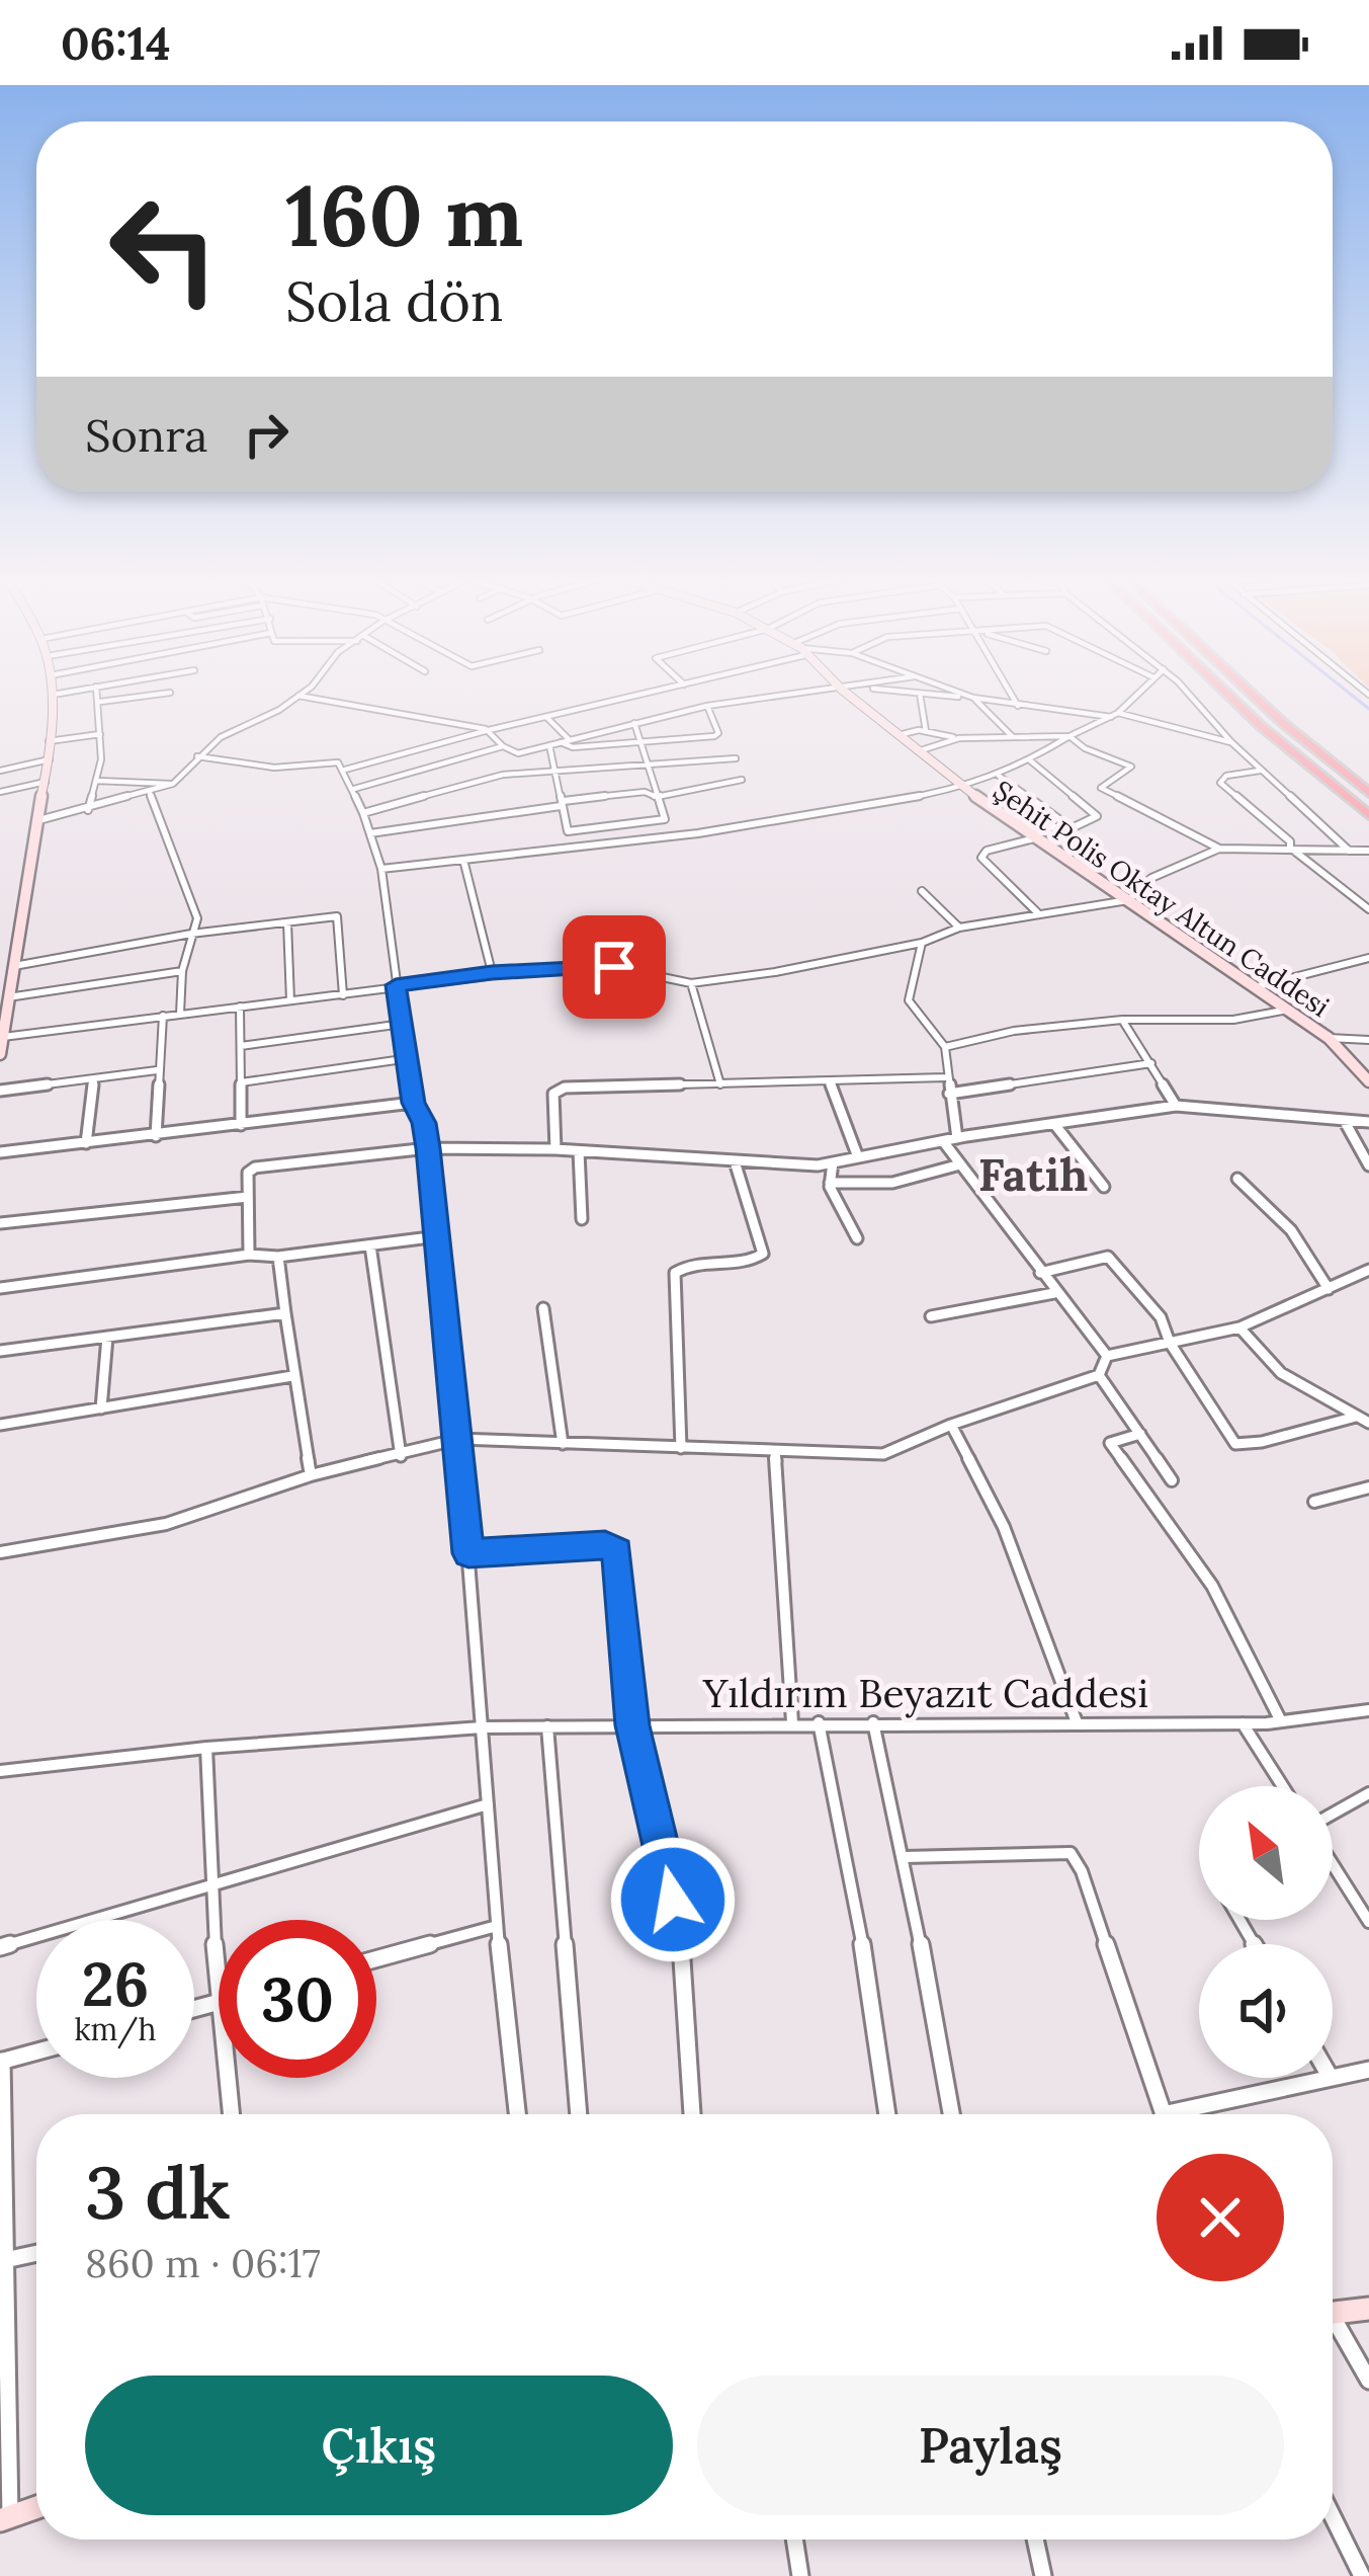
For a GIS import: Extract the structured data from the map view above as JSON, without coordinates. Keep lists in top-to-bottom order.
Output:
{
  "streets": {
    "street": ["Şehit Polis Oktay Altun Caddesi", "Yıldırım Beyazıt Caddesi"]
  },
  "districts": ["Fatih"],
  "north": "top left",
  "page": {
    "status": "06:14",
    "turn": ["160 m", "Sola dön"],
    "then": "Sonra",
    "speed": "26 km/h",
    "limit": "30",
    "heading": ["3 dk", "860 m · 06:17"],
    "buttons": ["Çıkış", "Paylaş"]
  }
}
